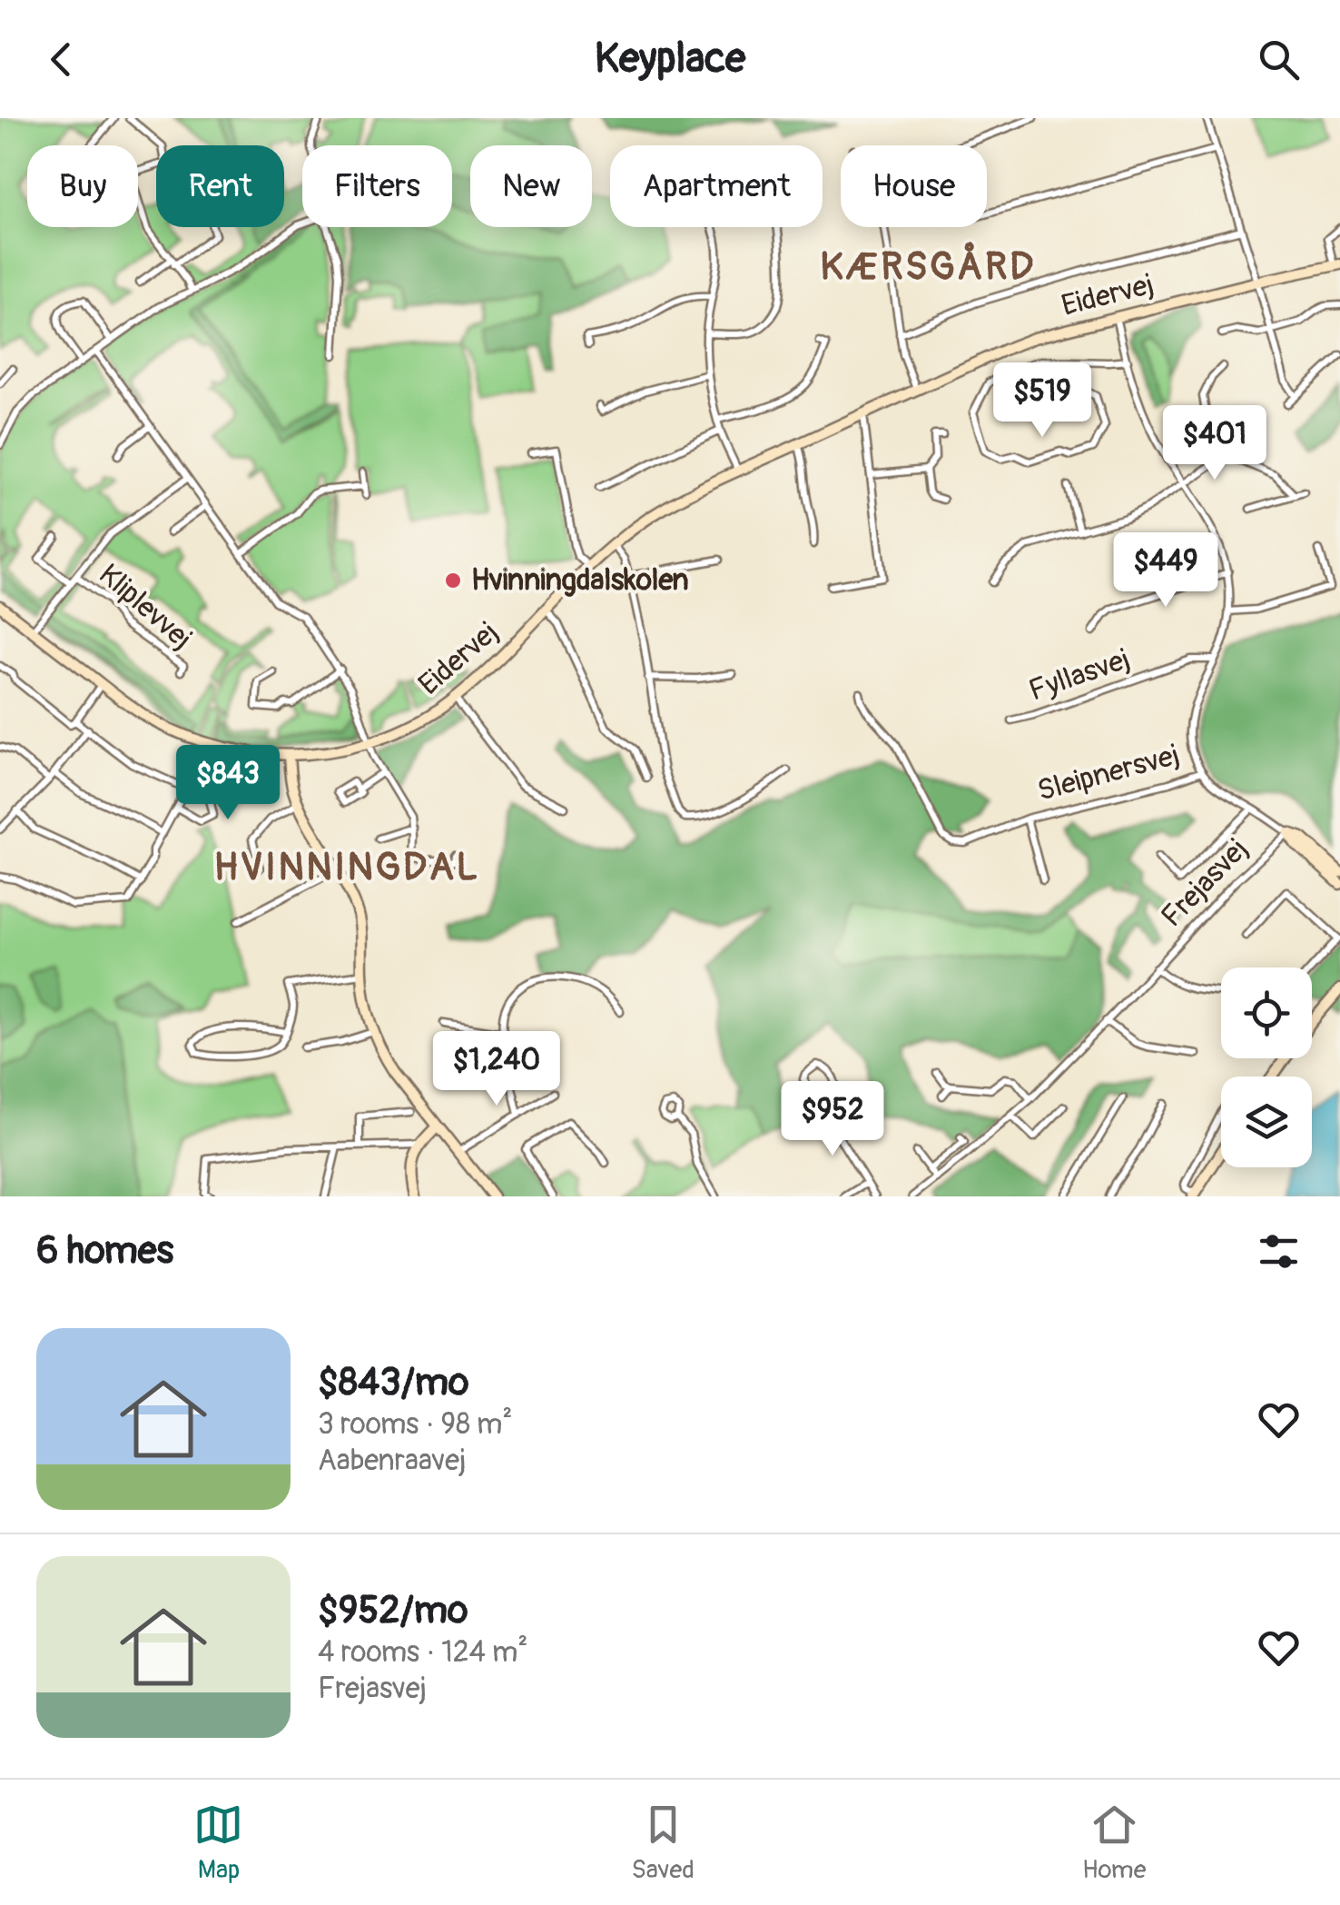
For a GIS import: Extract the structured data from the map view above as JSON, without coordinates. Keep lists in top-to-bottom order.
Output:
{
  "streets": {
    "street": [
      "Eidervej",
      "Kliplevvej",
      "Fyllasvej",
      "Sleipnersvej",
      "Frejasvej"
    ]
  },
  "crossings": [
    ["Eidervej", "Kliplevvej"]
  ],
  "districts": ["KÆRSGÅRD", "HVINNINGDAL"],
  "places": ["Hvinningdalskolen"],
  "page": {
    "header": "Keyplace",
    "chip": [
      "Buy",
      "Rent",
      "Filters",
      "New",
      "Apartment",
      "House"
    ],
    "price": [
      "$519",
      "$401",
      "$449",
      "$843",
      "$1,240",
      "$952"
    ],
    "heading": "6 homes",
    "list": [
      {
        "name": "$843/mo",
        "note": "3 rooms · 98 m² · Aabenraavej"
      },
      {
        "name": "$952/mo",
        "note": "4 rooms · 124 m² · Frejasvej"
      }
    ],
    "tabs": ["Map", "Saved", "Home"]
  }
}
